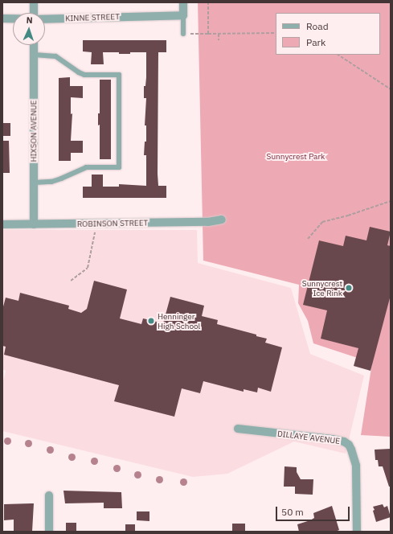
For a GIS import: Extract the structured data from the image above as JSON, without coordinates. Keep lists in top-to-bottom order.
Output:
{
  "streets": {
    "street": [
      "KINNE STREET",
      "HIXSON AVENUE",
      "ROBINSON STREET",
      "DILLAYE AVENUE"
    ]
  },
  "crossings": [
    ["HIXSON AVENUE", "ROBINSON STREET"]
  ],
  "parks": ["Sunnycrest Park"],
  "places": ["Sunnycrest Ice Rink", "Henninger High School"],
  "legend": ["Road", "Park"],
  "scale_bar": "50 m",
  "north": "top"
}
